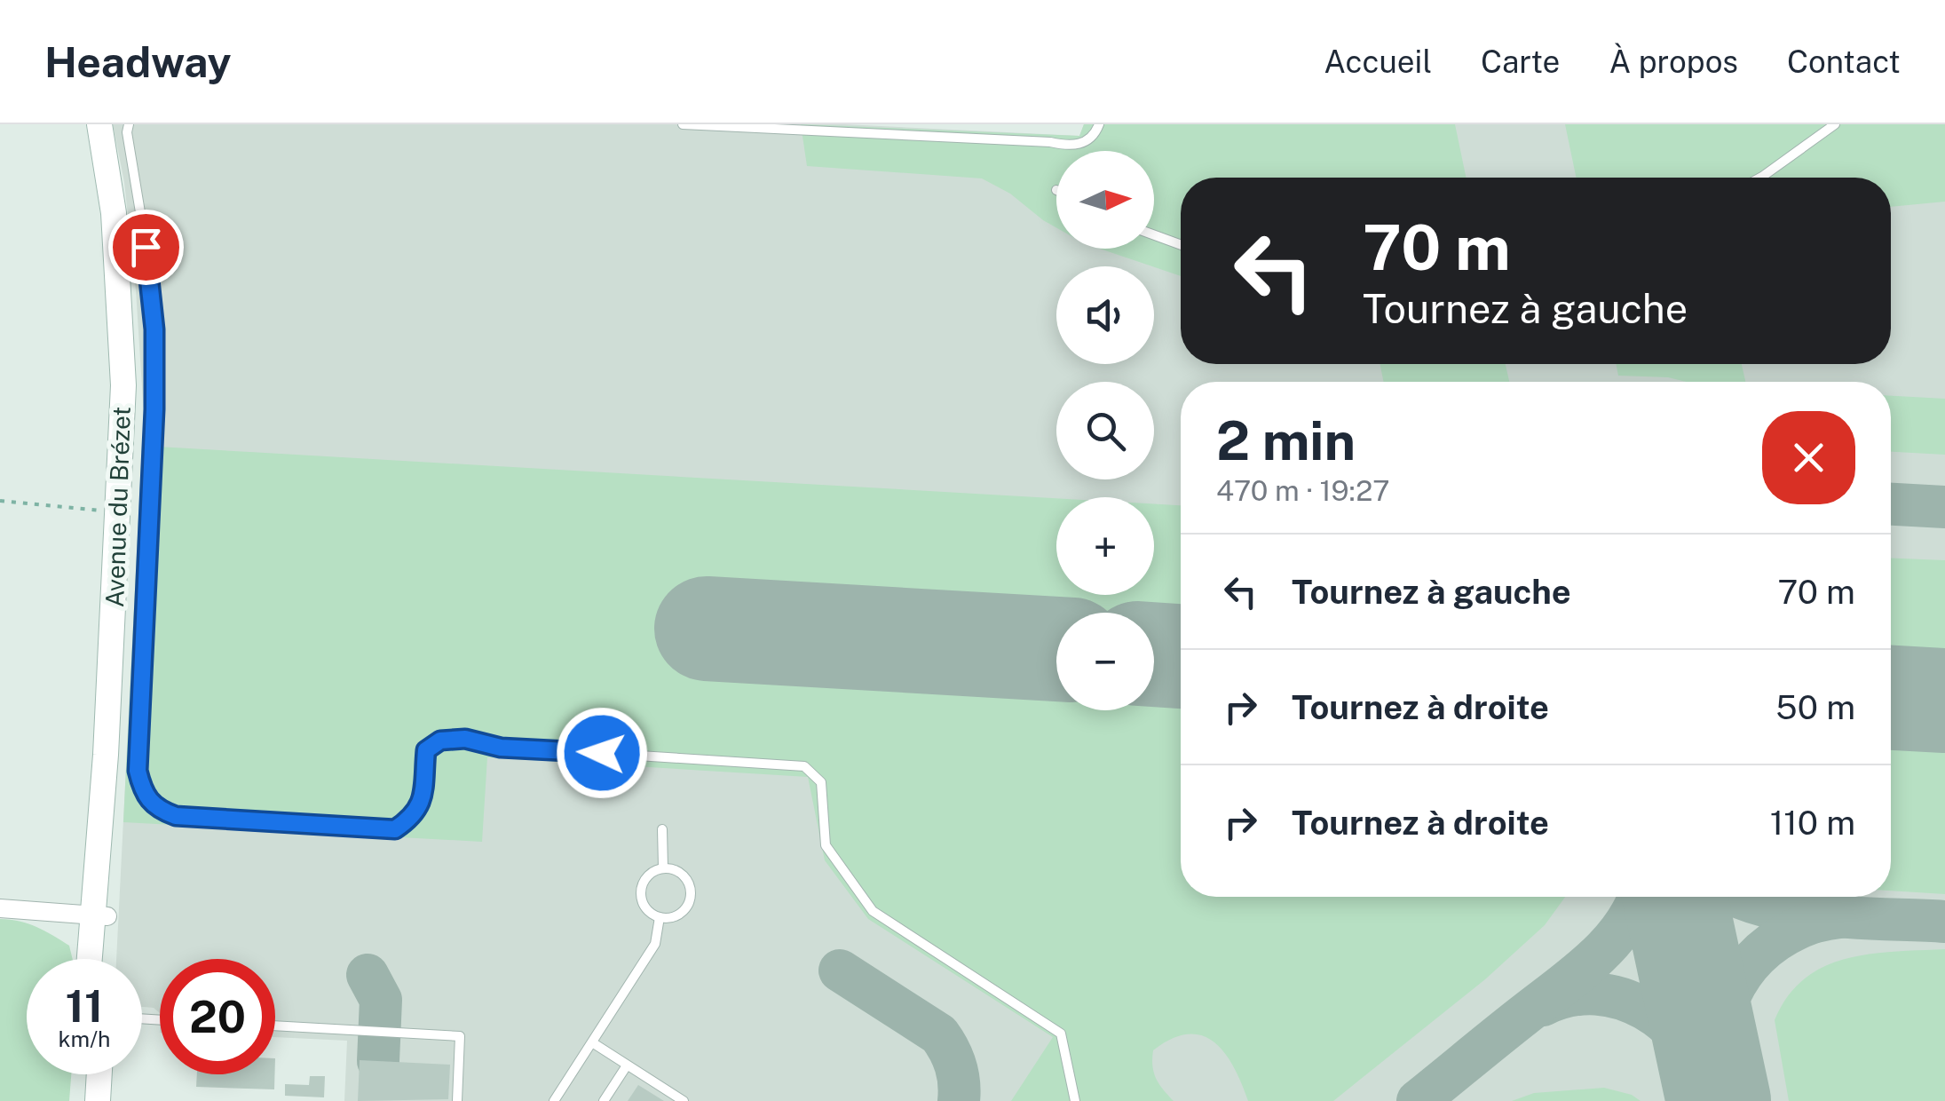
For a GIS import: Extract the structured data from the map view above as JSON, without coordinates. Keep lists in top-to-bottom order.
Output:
{
  "streets": {
    "main road": ["Avenue du Brézet"]
  },
  "north": "right",
  "page": {
    "header": "Headway",
    "nav": [
      "Accueil",
      "Carte",
      "À propos",
      "Contact"
    ],
    "map_buttons": ["+", "−"],
    "turn": ["70 m", "Tournez à gauche"],
    "heading": ["2 min", "470 m · 19:27"],
    "list": [
      {
        "name": "Tournez à gauche",
        "value": "70 m"
      },
      {
        "name": "Tournez à droite",
        "value": "50 m"
      },
      {
        "name": "Tournez à droite",
        "value": "110 m"
      }
    ],
    "speed": "11 km/h",
    "limit": "20"
  }
}
